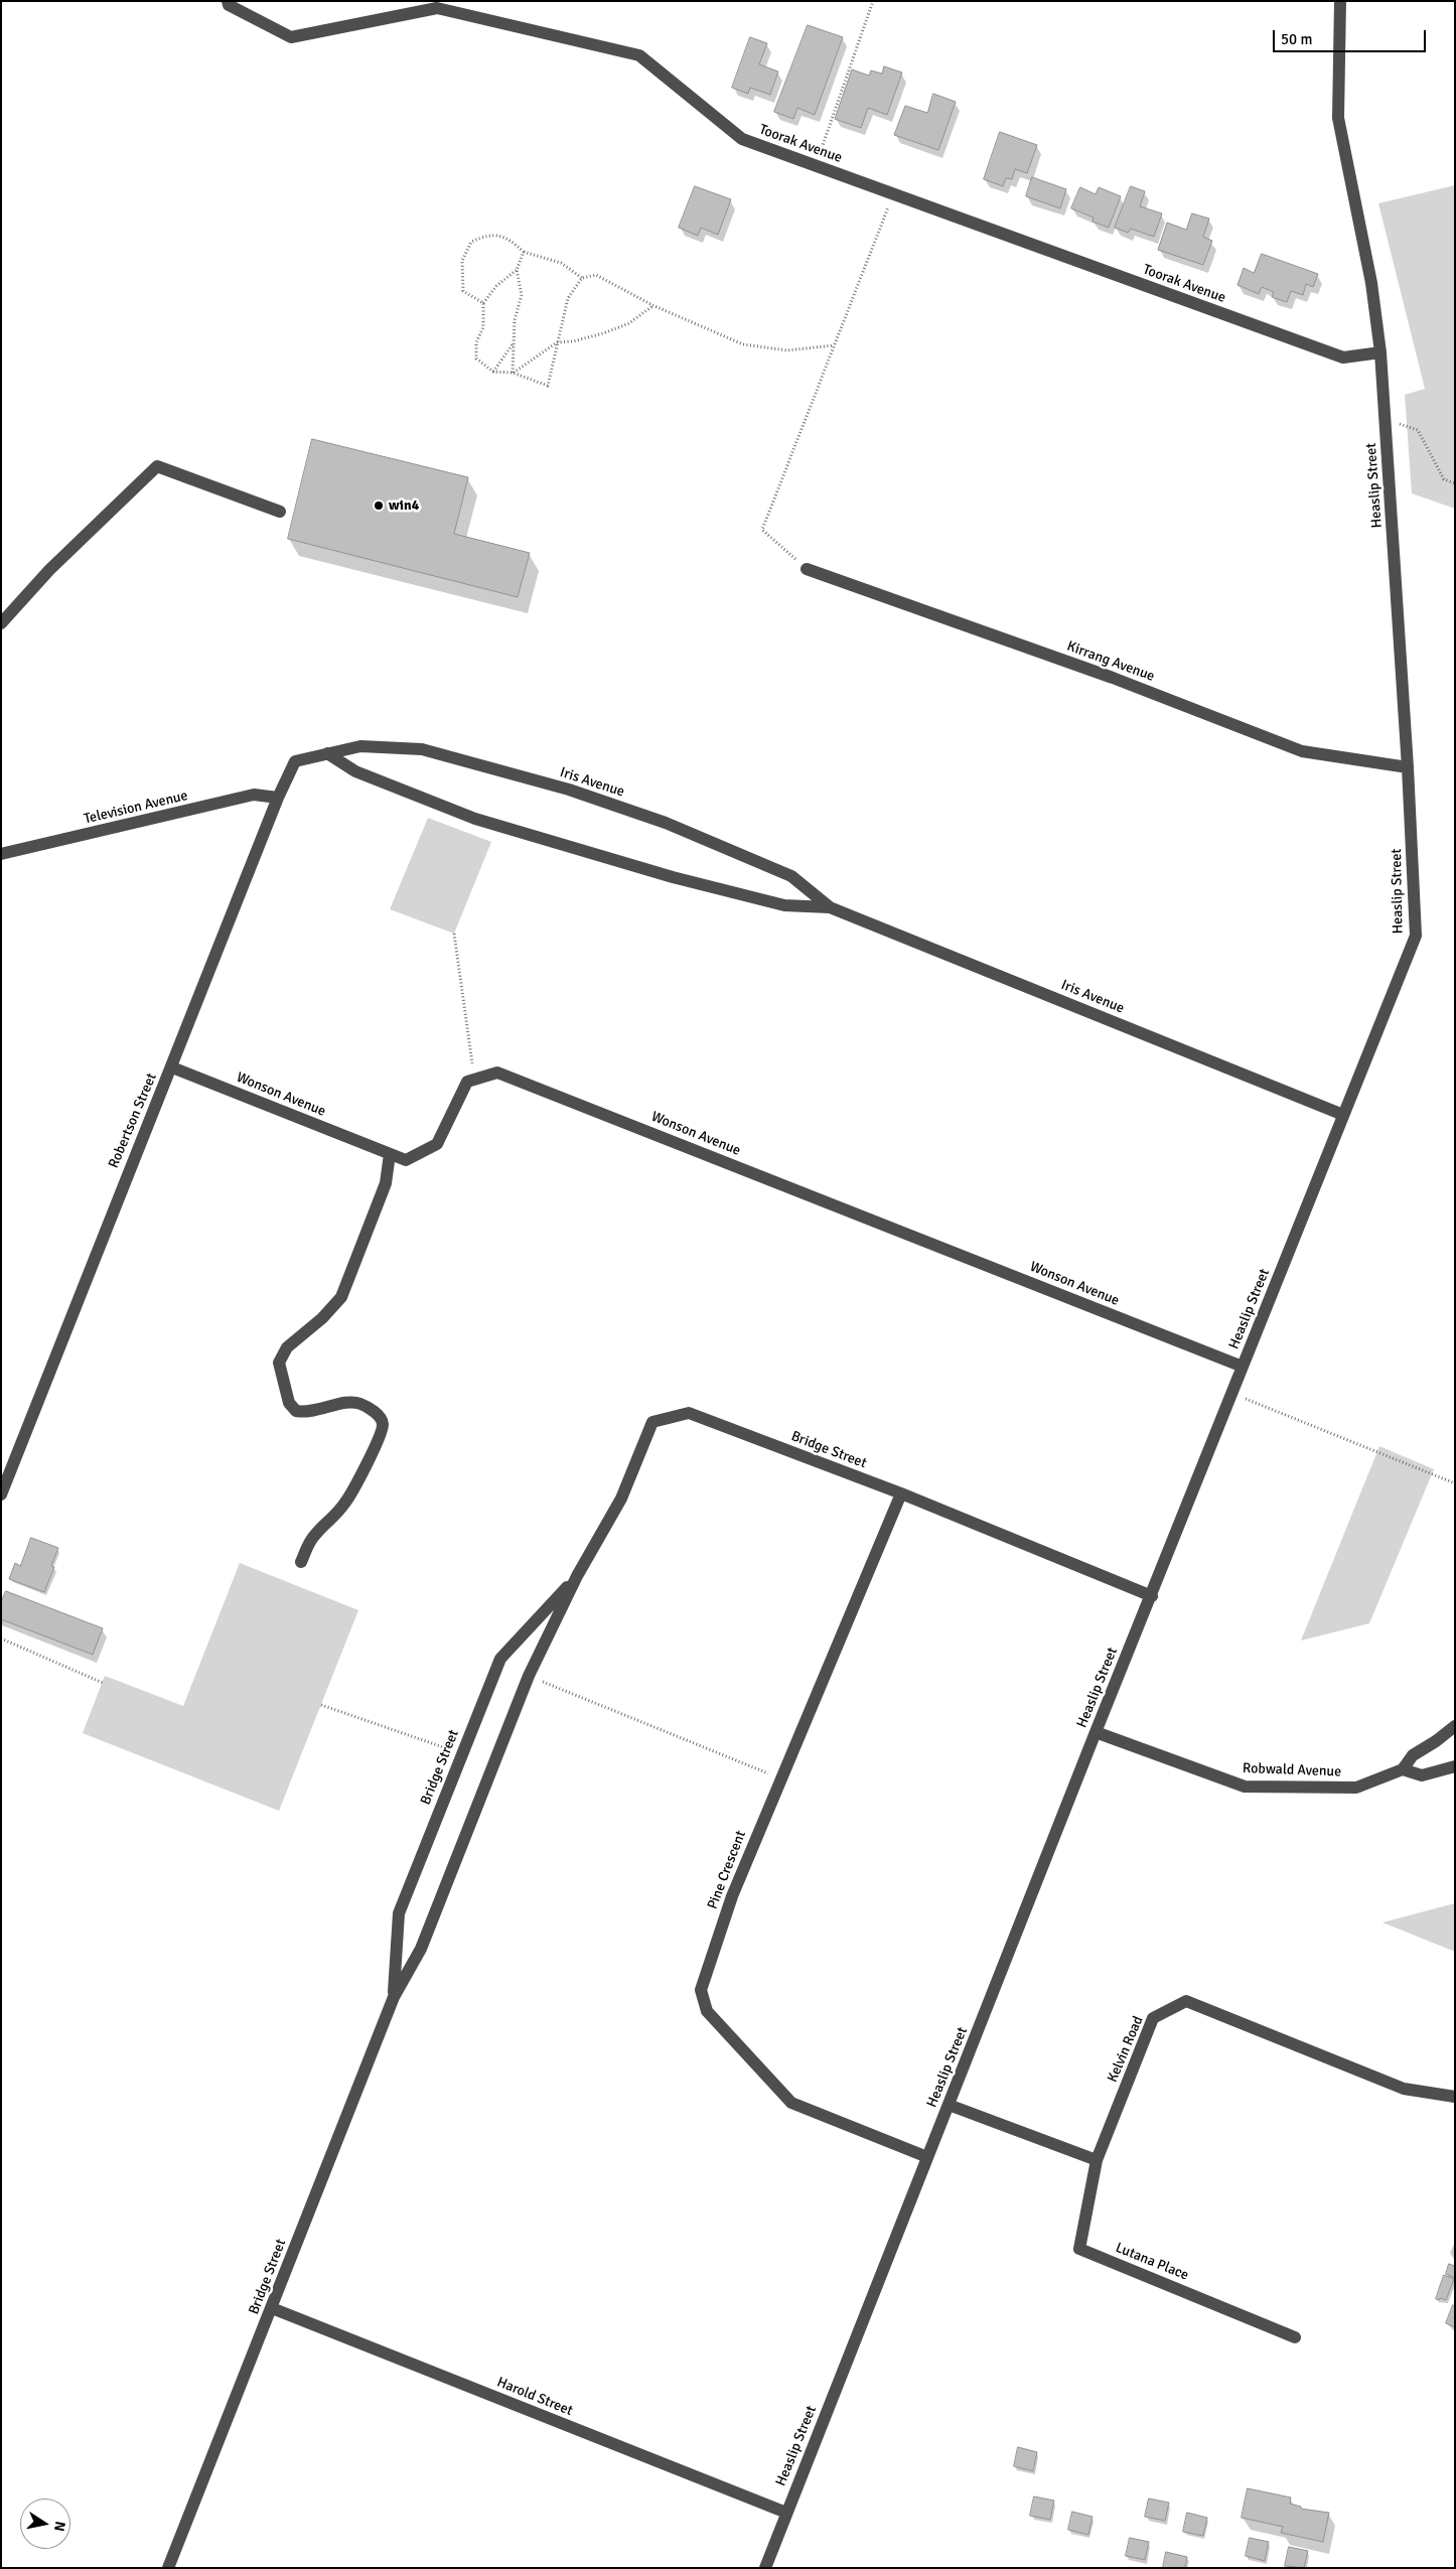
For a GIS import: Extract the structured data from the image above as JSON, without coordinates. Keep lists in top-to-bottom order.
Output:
{
  "streets": {
    "street": [
      "Toorak Avenue",
      "Heaslip Street",
      "Kirrang Avenue",
      "Iris Avenue",
      "Television Avenue",
      "Wonson Avenue",
      "Robertson Street",
      "Bridge Street",
      "Robwald Avenue",
      "Pine Crescent",
      "Kelvin Road",
      "Lutana Place",
      "Harold Street"
    ]
  },
  "crossings": [
    ["Toorak Avenue", "Heaslip Street"],
    ["Heaslip Street", "Kirrang Avenue"],
    ["Heaslip Street", "Iris Avenue"],
    ["Heaslip Street", "Wonson Avenue"],
    ["Heaslip Street", "Bridge Street"],
    ["Heaslip Street", "Robwald Avenue"],
    ["Heaslip Street", "Pine Crescent"],
    ["Heaslip Street", "Harold Street"],
    ["Iris Avenue", "Robertson Street"],
    ["Television Avenue", "Robertson Street"],
    ["Wonson Avenue", "Robertson Street"],
    ["Bridge Street", "Pine Crescent"],
    ["Bridge Street", "Harold Street"],
    ["Kelvin Road", "Lutana Place"]
  ],
  "places": ["win4"],
  "scale_bar": "50 m",
  "north": "right"
}
